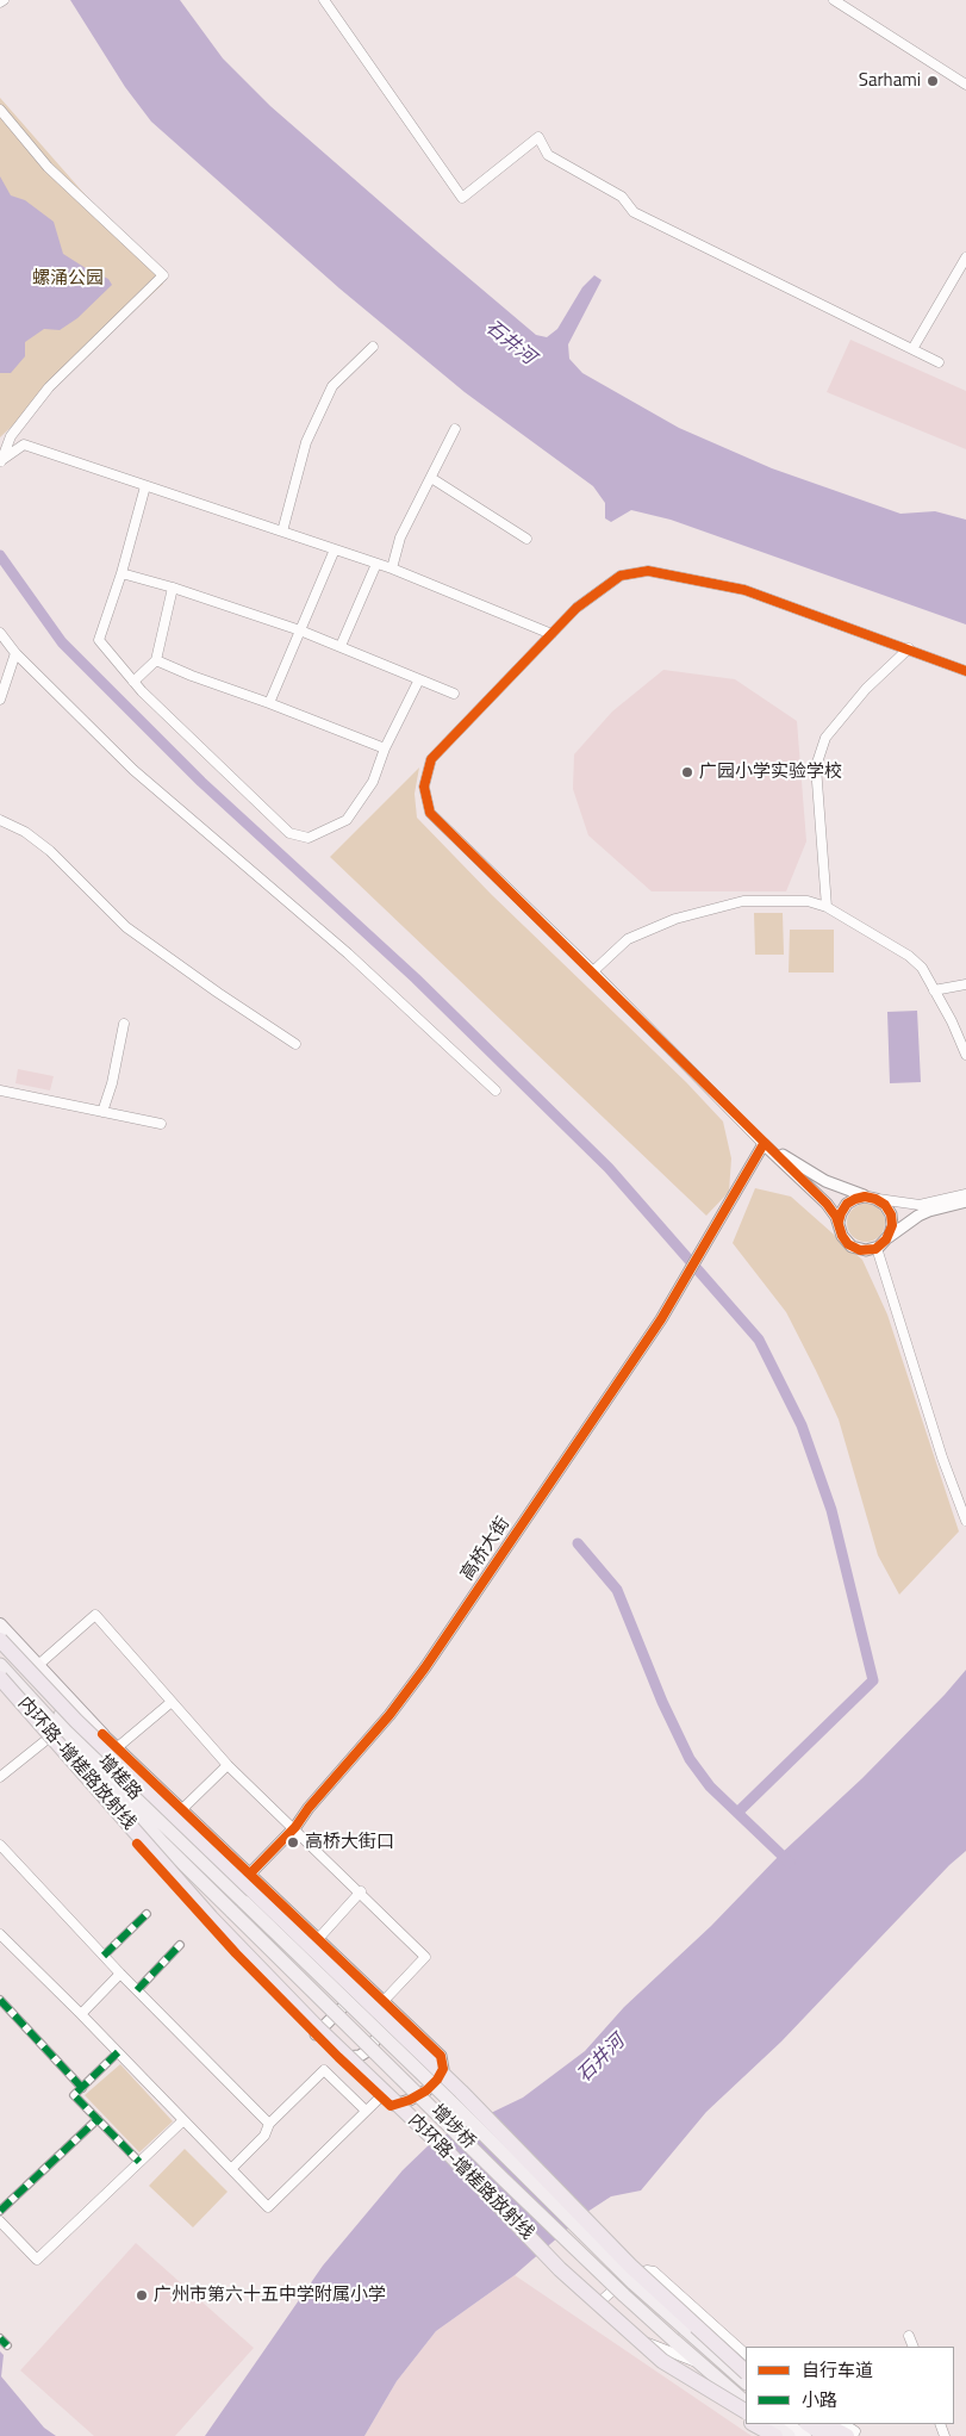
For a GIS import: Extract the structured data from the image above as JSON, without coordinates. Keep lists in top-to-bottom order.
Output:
{
  "streets": {
    "highway": ["内环路-增槎路放射线"],
    "main road": ["增槎路", "增埗桥"],
    "street": ["高桥大街"]
  },
  "crossings": [
    ["内环路-增槎路放射线", "增槎路"],
    ["增槎路", "增埗桥"]
  ],
  "water": ["石井河"],
  "parks": ["螺涌公园"],
  "places": [
    "Sarhami",
    "广园小学实验学校",
    "高桥大街口",
    "广州市第六十五中学附属小学"
  ],
  "legend": ["自行车道", "小路"]
}
